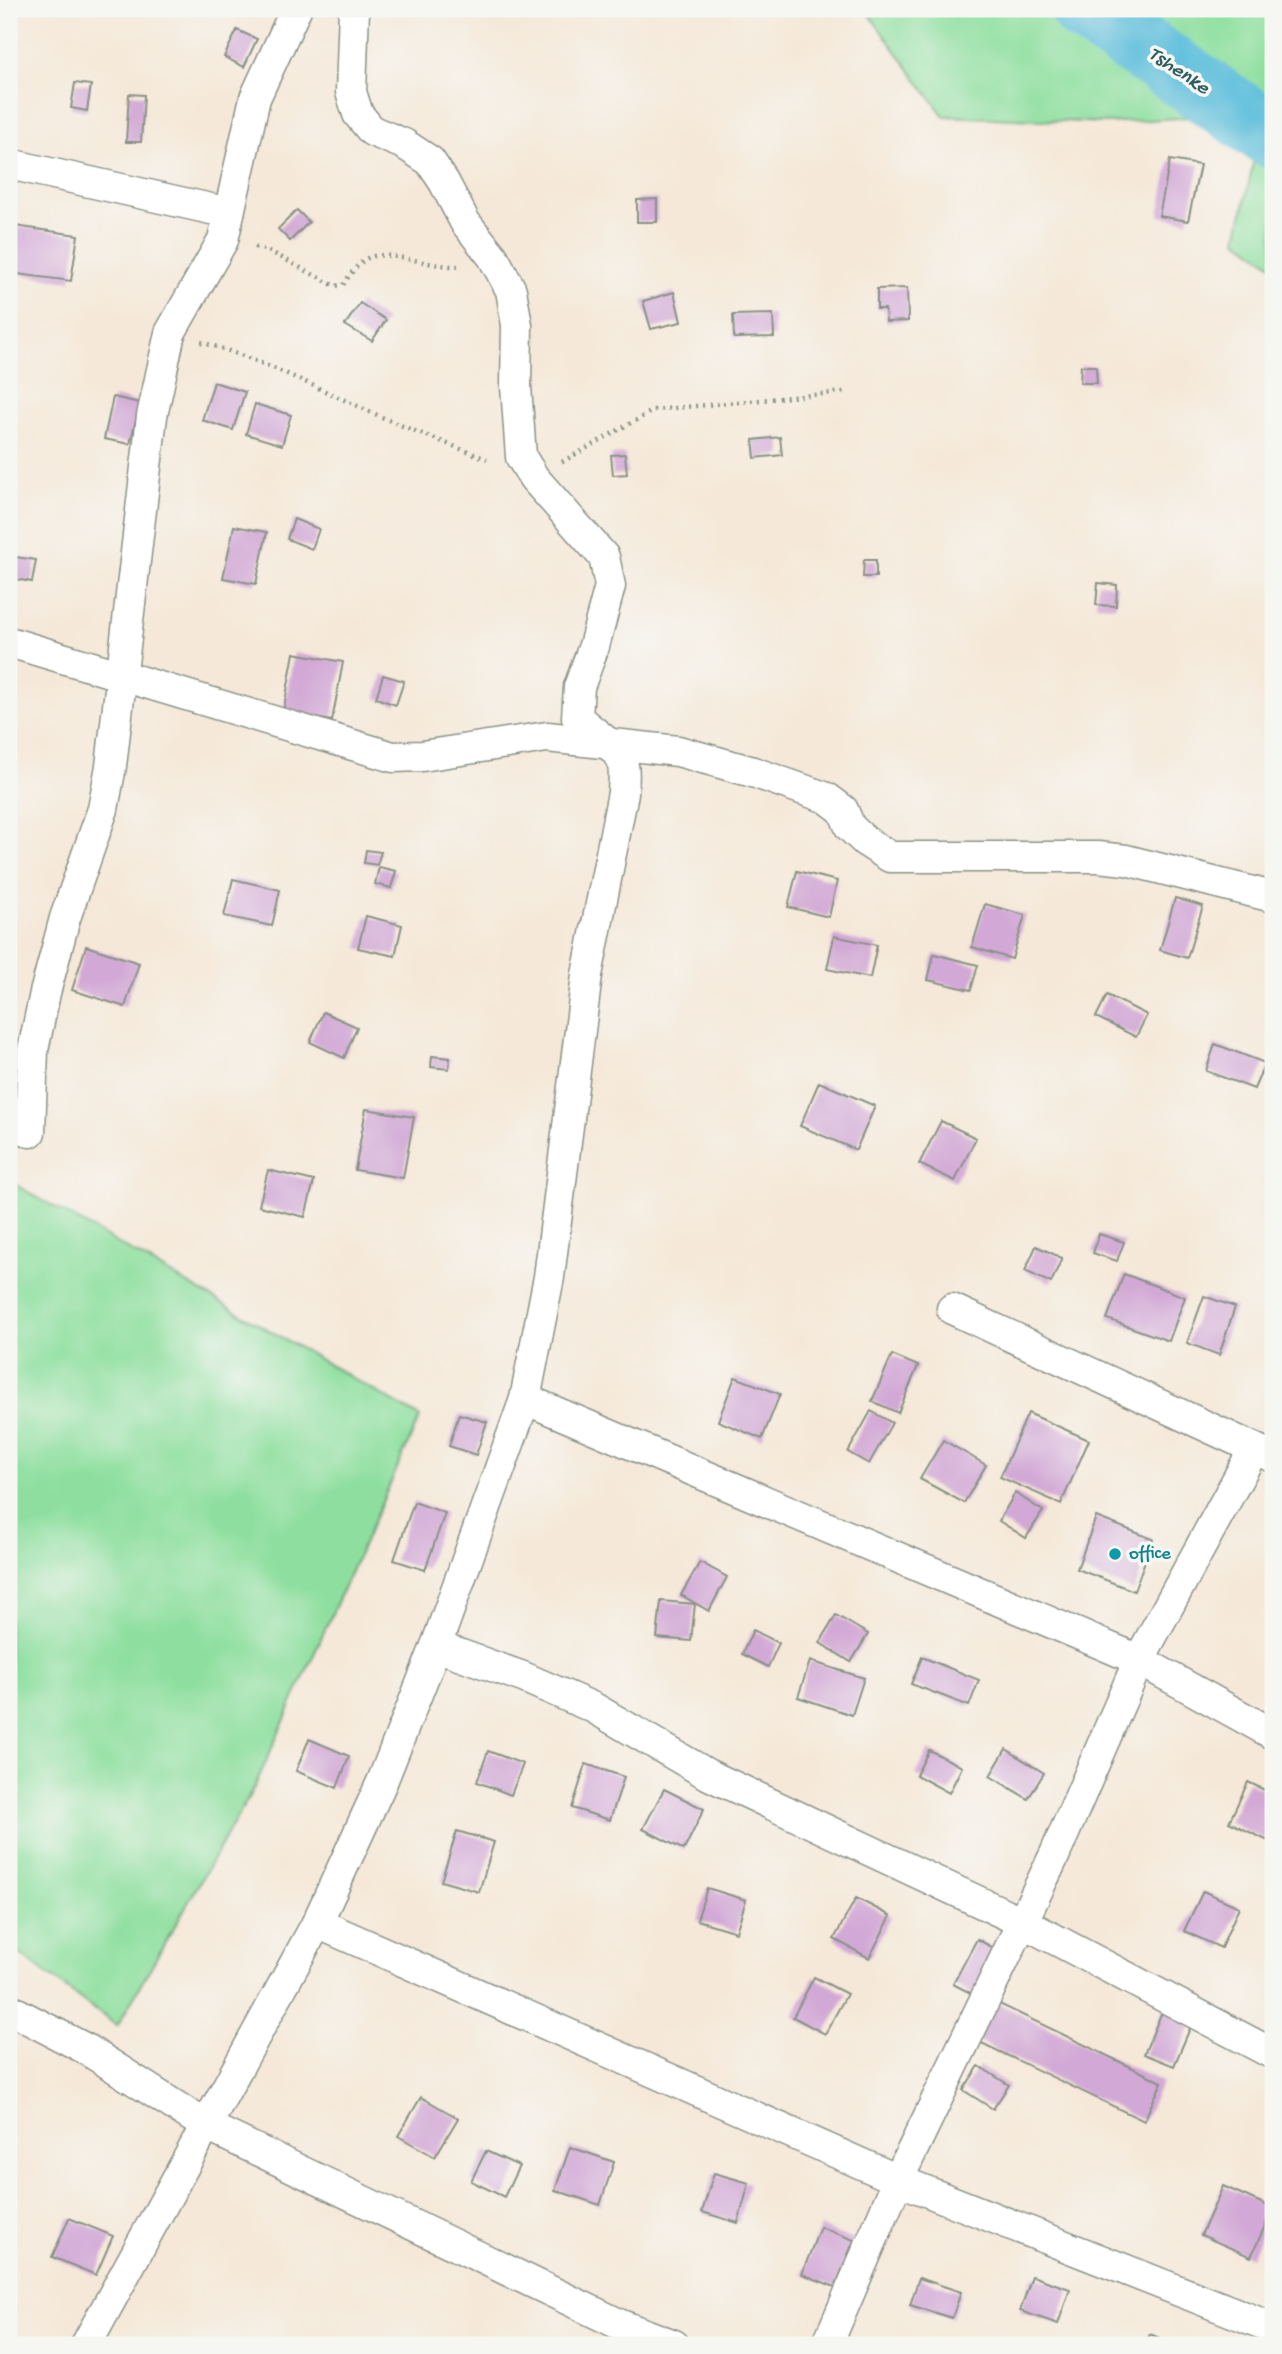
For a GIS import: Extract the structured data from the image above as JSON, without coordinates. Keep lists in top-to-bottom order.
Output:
{
  "water": ["Tshenke"],
  "places": ["office"]
}
